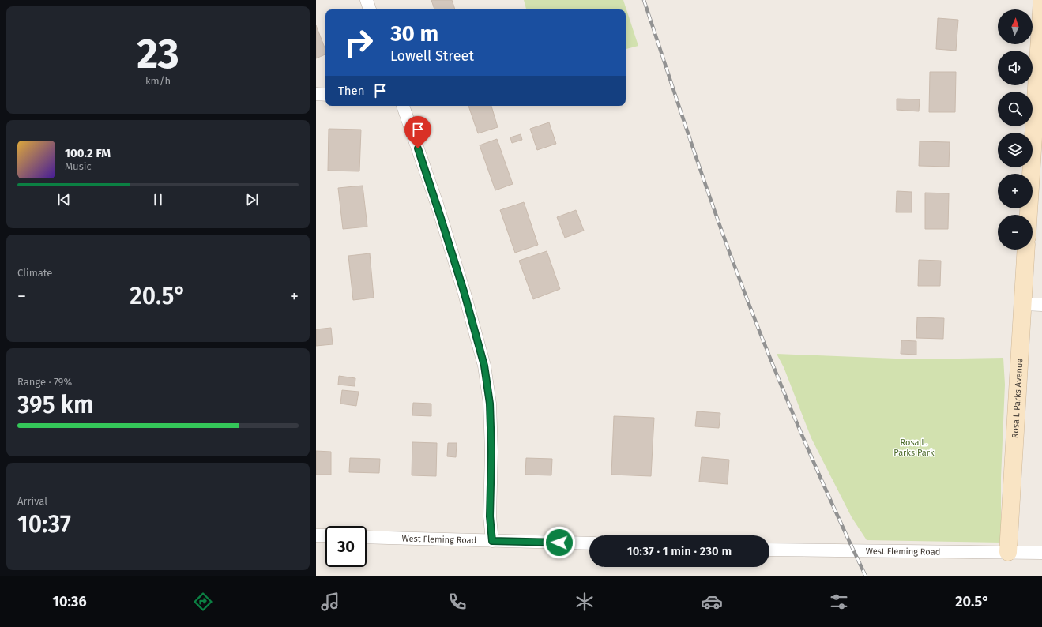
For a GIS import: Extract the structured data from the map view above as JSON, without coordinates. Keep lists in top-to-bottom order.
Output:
{
  "streets": {
    "street": ["Rosa L Parks Avenue", "West Fleming Road"]
  },
  "crossings": [
    ["Rosa L Parks Avenue", "West Fleming Road"]
  ],
  "parks": ["Rosa L. Parks Park"],
  "north": "top",
  "page": {
    "tile": [
      ["23", "km/h"],
      "Climate",
      ["Range · 79%", "395 km"],
      ["Arrival", "10:37"]
    ],
    "map_buttons": ["+", "−"],
    "turn": ["30 m", "Lowell Street"],
    "then": "Then",
    "song": ["100.2 FM", "Music"],
    "heat": ["−", "20.5°", "+"],
    "limit": "30",
    "trip": "10:37 · 1 min · 230 m",
    "tabs": ["10:36", "20.5°"]
  }
}
